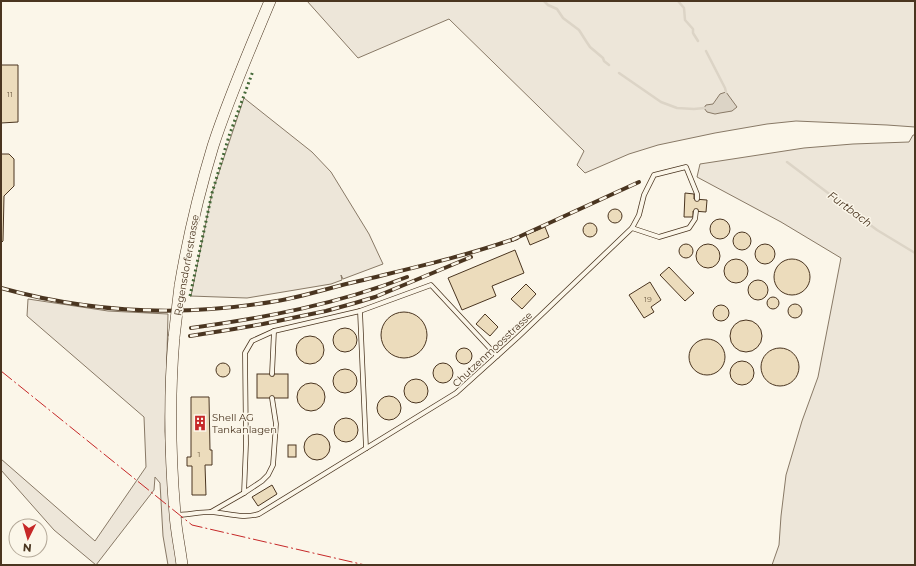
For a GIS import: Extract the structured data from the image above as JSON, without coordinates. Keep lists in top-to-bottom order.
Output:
{
  "streets": {
    "street": ["Regensdorferstrasse"],
    "lane": ["Chutzenmoosstrasse"]
  },
  "crossings": [
    ["Regensdorferstrasse", "Chutzenmoosstrasse"]
  ],
  "water": ["Furtbach"],
  "places": {
    "building": ["Shell AG Tankanlagen"]
  },
  "house_numbers": ["11", "19", "1"],
  "north": "bottom"
}
